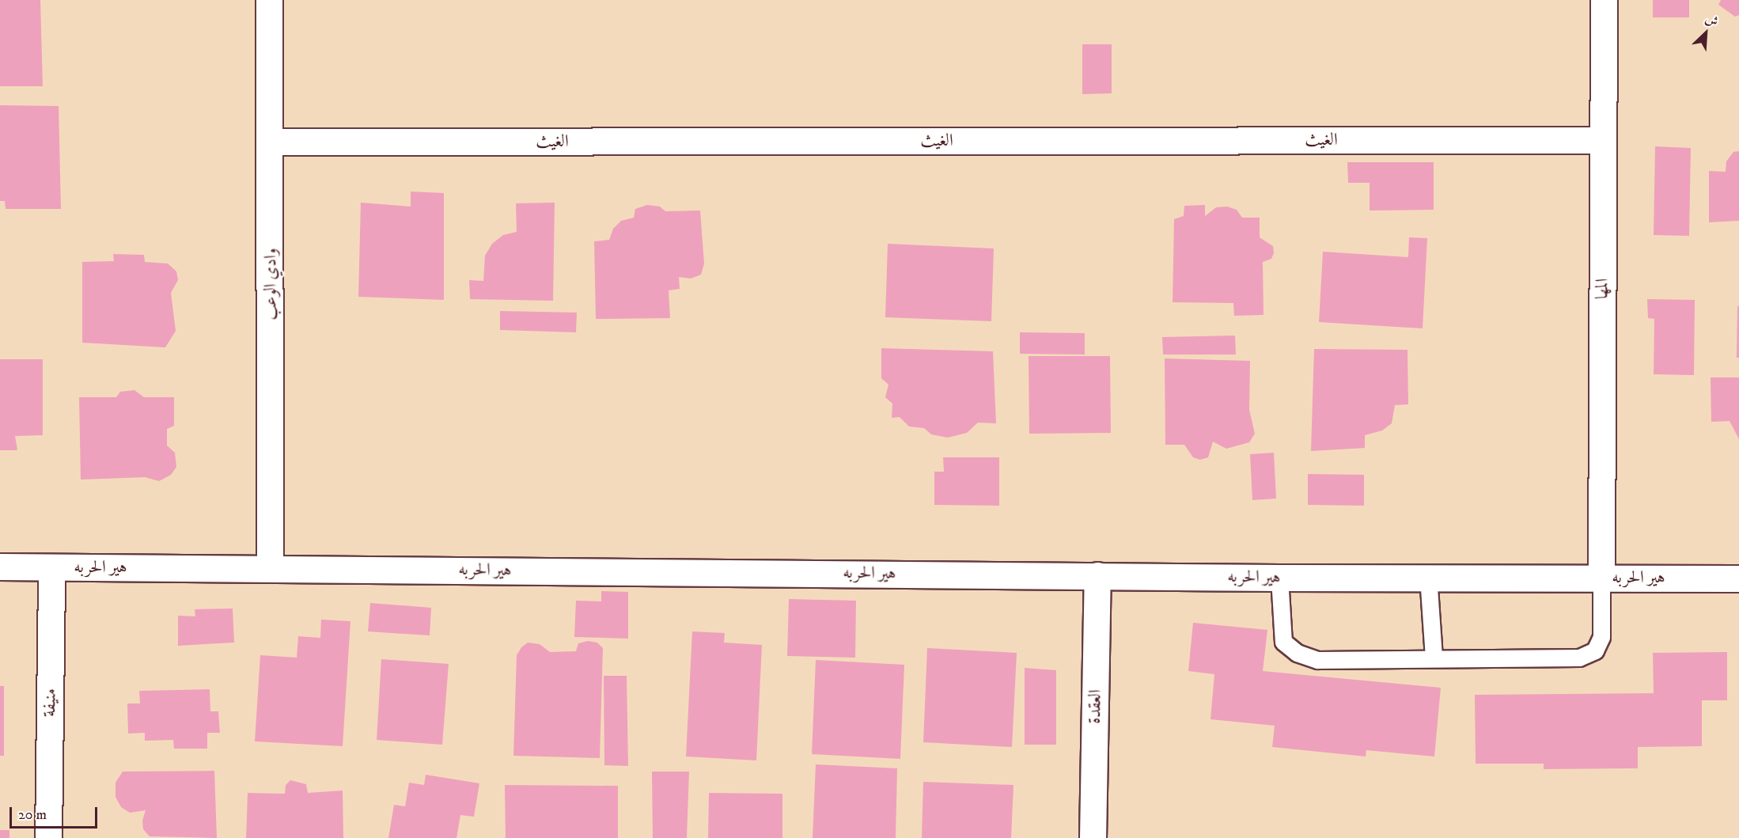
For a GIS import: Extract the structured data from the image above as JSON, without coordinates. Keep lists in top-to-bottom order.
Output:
{
  "streets": {
    "street": [
      "الغيث",
      "وادي الوعب",
      "المها",
      "هير الحربه",
      "منيفة",
      "العقدة"
    ]
  },
  "crossings": [
    ["الغيث", "وادي الوعب"],
    ["الغيث", "المها"],
    ["وادي الوعب", "هير الحربه"],
    ["المها", "هير الحربه"],
    ["هير الحربه", "منيفة"],
    ["هير الحربه", "العقدة"]
  ],
  "scale_bar": "20 m",
  "north": "top right"
}
